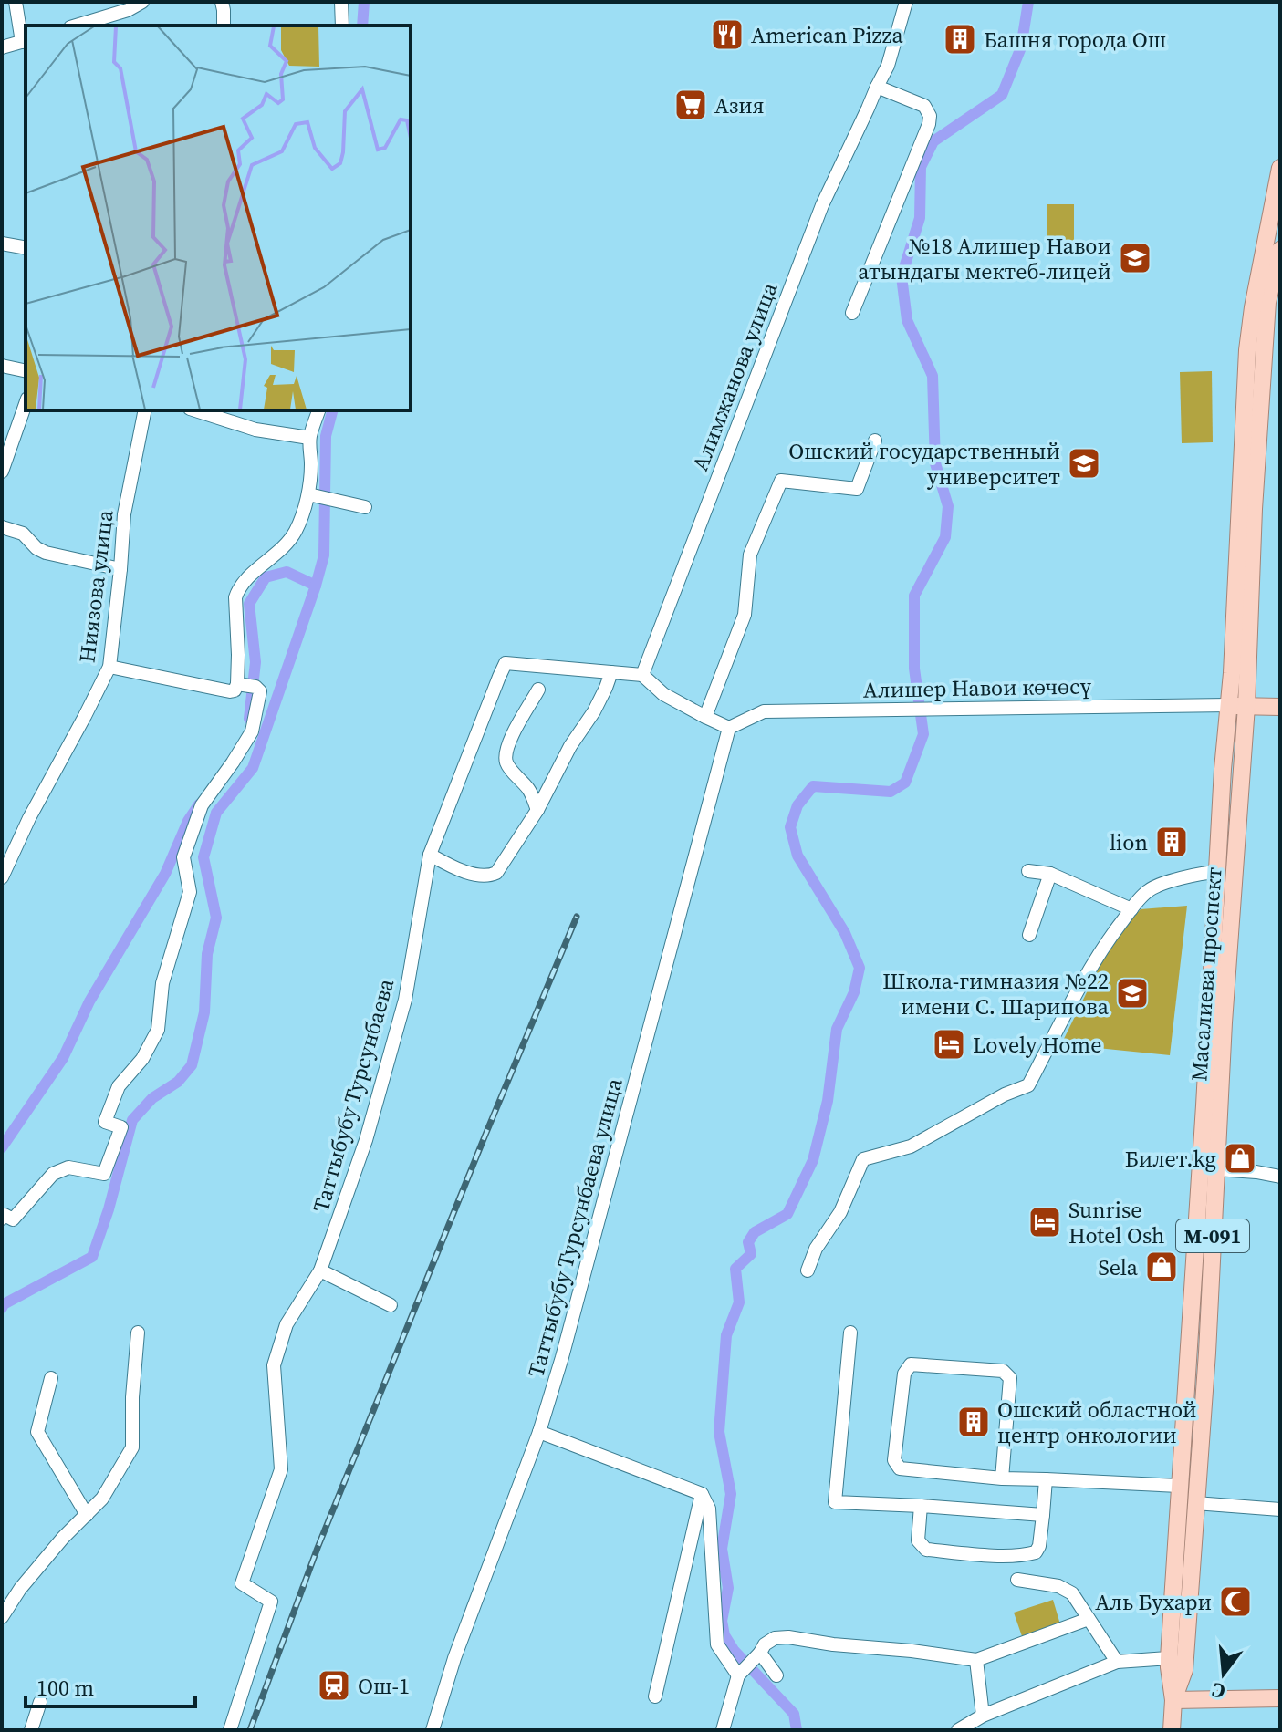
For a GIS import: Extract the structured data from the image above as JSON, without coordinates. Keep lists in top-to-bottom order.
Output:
{
  "streets": {
    "main road": ["Масалиева проспект", "М-091"],
    "street": [
      "Алимжанова улица",
      "Ниязова улица",
      "Алишер Навои көчөсү",
      "Таттыбубу Турсунбаева",
      "Таттыбубу Турсунбаева улица"
    ]
  },
  "crossings": [
    ["Алимжанова улица", "Таттыбубу Турсунбаева"],
    ["Алишер Навои көчөсү", "Масалиева проспект"],
    ["Алишер Навои көчөсү", "Таттыбубу Турсунбаева улица"],
    ["Алишер Навои көчөсү", "М-091"],
    ["Масалиева проспект", "М-091"]
  ],
  "places": {
    "restaurant": ["American Pizza"],
    "building": ["Башня города Ош", "lion", "Ошский областной центр онкологии"],
    "supermarket": ["Азия"],
    "school or university": ["№18 Алишер Навои атындагы мектеб-лицей", "Ошский государственный университет", "Школа-гимназия №22 имени С. Шарипова"],
    "hotel": ["Lovely Home", "Sunrise Hotel Osh"],
    "shop": ["Билет.kg", "Sela"],
    "mosque": ["Аль Бухари"],
    "station": ["Ош-1"]
  },
  "scale_bar": "100 m",
  "north": "bottom"
}
